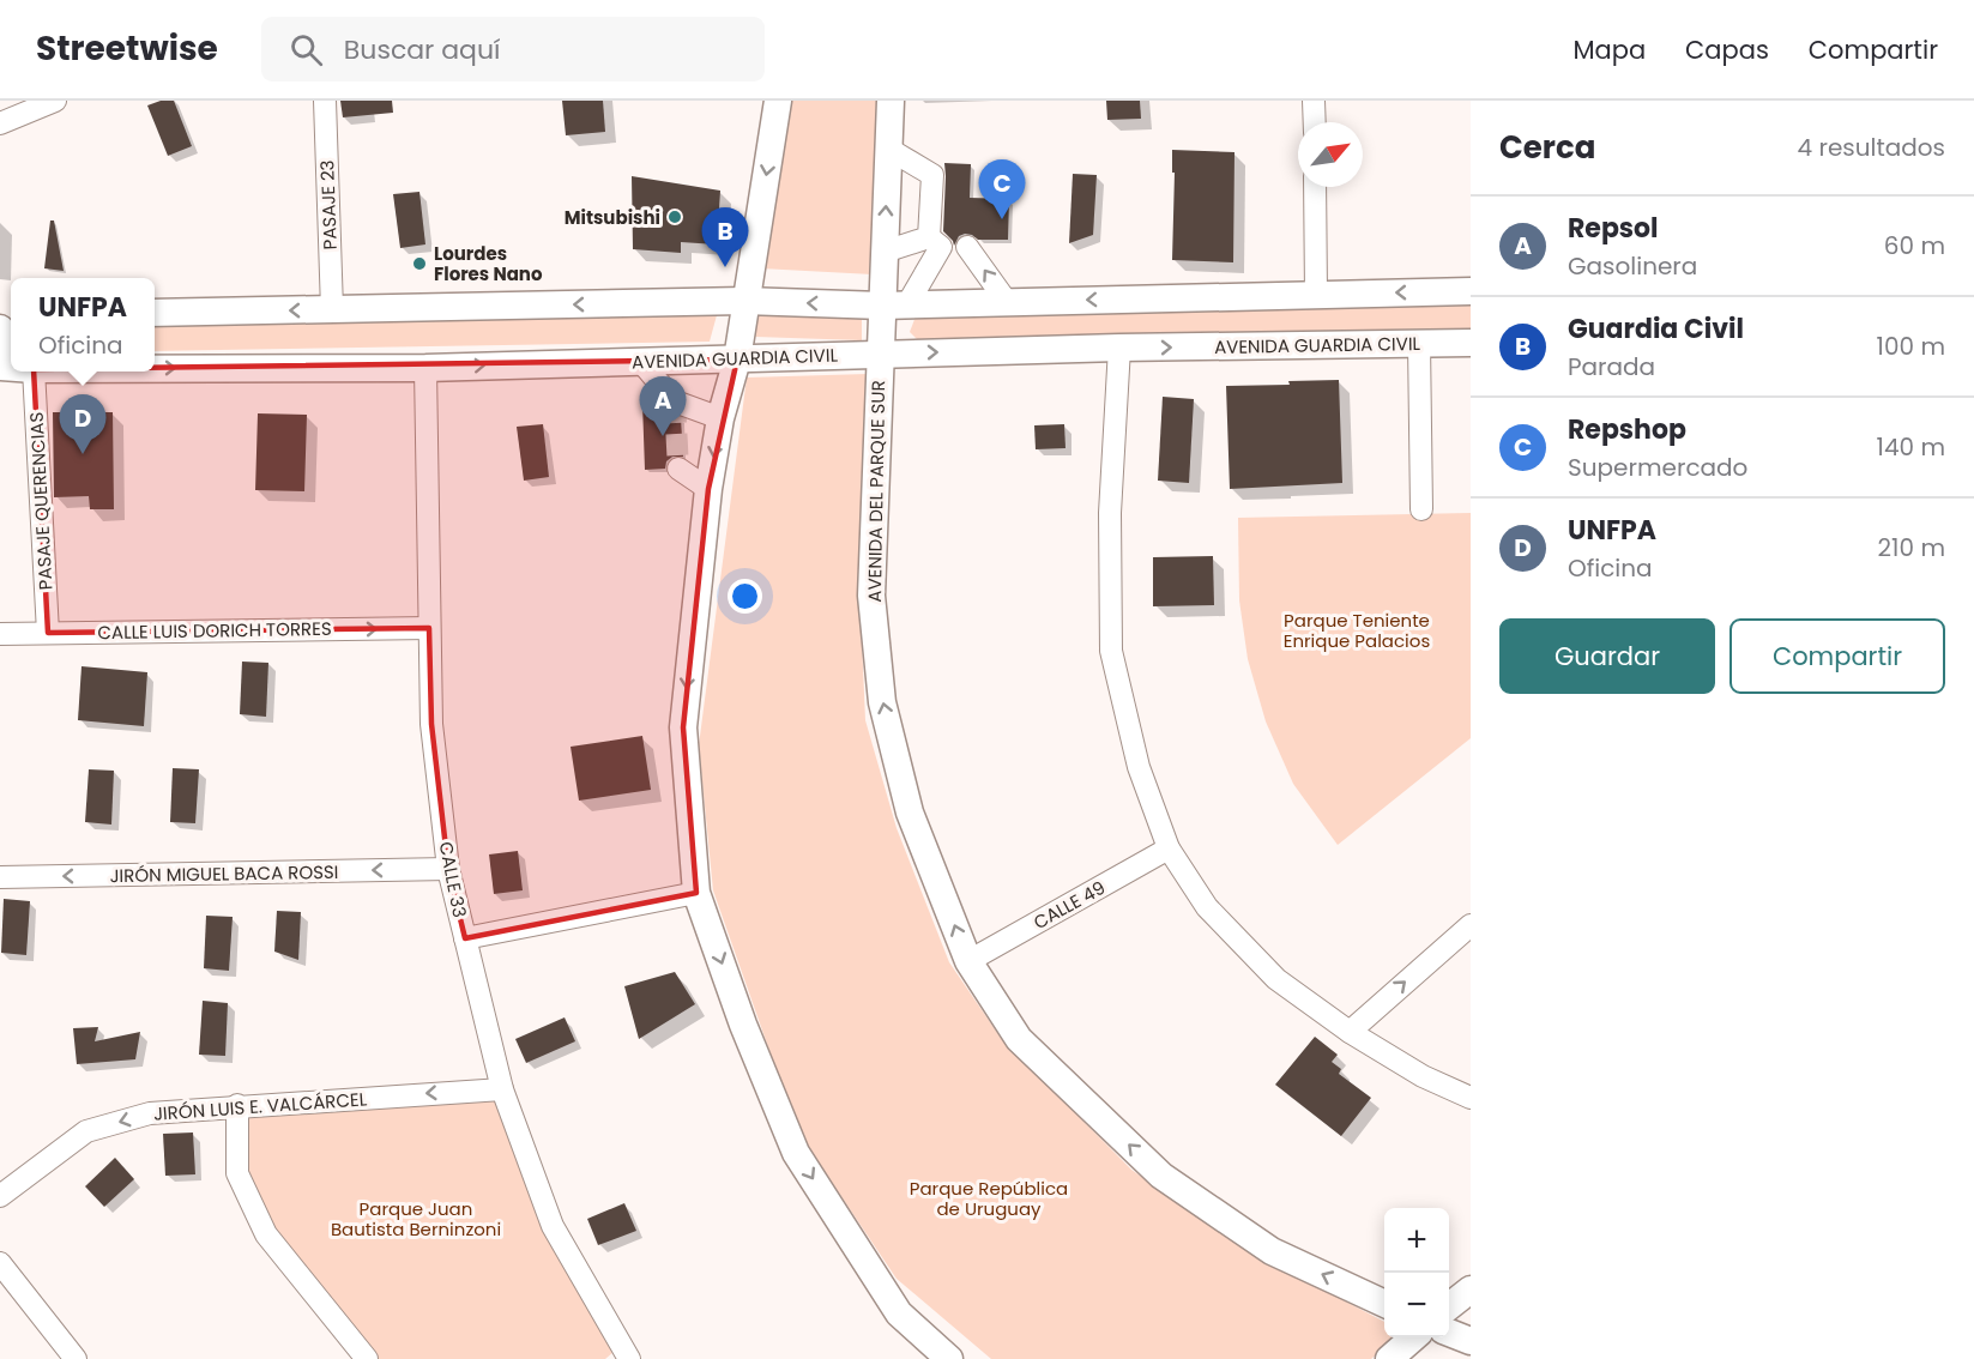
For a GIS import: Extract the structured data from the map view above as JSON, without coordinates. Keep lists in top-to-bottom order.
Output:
{
  "streets": {
    "main road": ["AVENIDA GUARDIA CIVIL", "AVENIDA DEL PARQUE SUR"],
    "street": [
      "PASAJE 23",
      "PASAJE QUERENCIAS",
      "CALLE LUIS DORICH TORRES",
      "JIRÓN MIGUEL BACA ROSSI",
      "CALLE 33",
      "CALLE 49",
      "JIRÓN LUIS E. VALCÁRCEL"
    ]
  },
  "crossings": [
    ["AVENIDA GUARDIA CIVIL", "AVENIDA DEL PARQUE SUR"],
    ["AVENIDA GUARDIA CIVIL", "CALLE 33"],
    ["AVENIDA DEL PARQUE SUR", "CALLE 49"],
    ["PASAJE QUERENCIAS", "CALLE LUIS DORICH TORRES"],
    ["CALLE LUIS DORICH TORRES", "CALLE 33"],
    ["JIRÓN MIGUEL BACA ROSSI", "CALLE 33"],
    ["CALLE 33", "JIRÓN LUIS E. VALCÁRCEL"]
  ],
  "one_way": [
    "AVENIDA DEL PARQUE SUR",
    "CALLE LUIS DORICH TORRES",
    "JIRÓN MIGUEL BACA ROSSI",
    "JIRÓN LUIS E. VALCÁRCEL"
  ],
  "parks": ["Parque Teniente Enrique Palacios", "Parque República de Uruguay", "Parque Juan Bautista Berninzoni"],
  "places": ["Mitsubishi", "Lourdes Flores Nano"],
  "north": "top right",
  "page": {
    "header": "Streetwise",
    "search": "Buscar aquí",
    "nav": ["Mapa", "Capas", "Compartir"],
    "heading": ["Cerca", "4 resultados"],
    "pins": [
      "C",
      "B",
      "A",
      "D"
    ],
    "list": [
      {
        "mark": "A",
        "name": "Repsol",
        "note": "Gasolinera",
        "value": "60 m"
      },
      {
        "mark": "B",
        "name": "Guardia Civil",
        "note": "Parada",
        "value": "100 m"
      },
      {
        "mark": "C",
        "name": "Repshop",
        "note": "Supermercado",
        "value": "140 m"
      },
      {
        "mark": "D",
        "name": "UNFPA",
        "note": "Oficina",
        "value": "210 m"
      }
    ],
    "popup": ["UNFPA", "Oficina"],
    "buttons": ["Guardar", "Compartir"],
    "map_buttons": ["+", "−"]
  }
}
